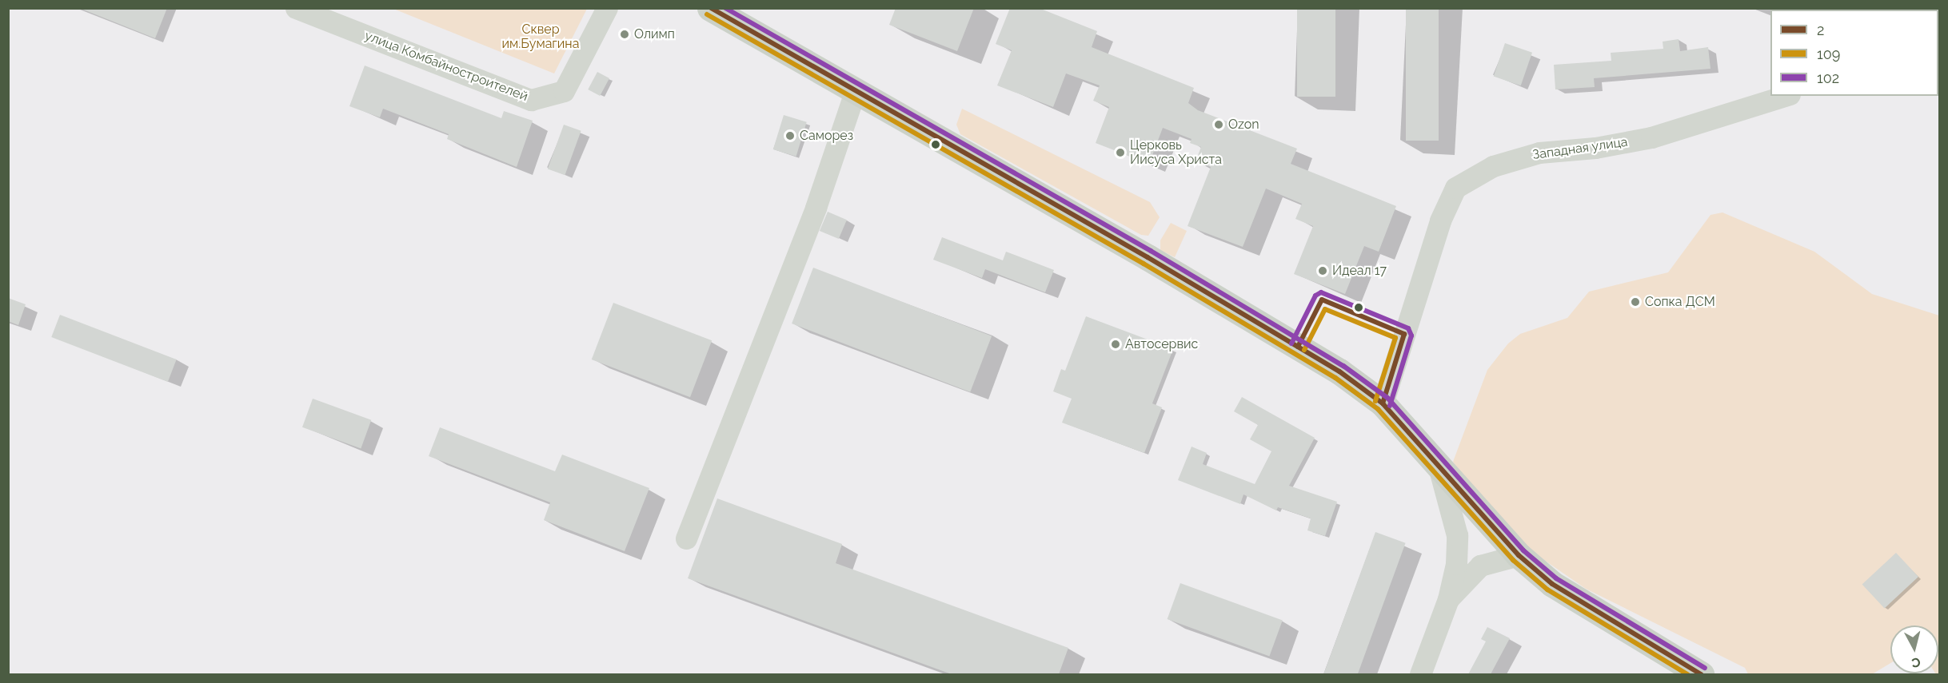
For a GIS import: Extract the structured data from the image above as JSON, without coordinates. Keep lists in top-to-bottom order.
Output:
{
  "streets": {
    "street": ["улица Комбайностроителей", "Западная улица"]
  },
  "parks": ["Сквер им.Бумагина"],
  "places": [
    "Олимп",
    "Ozon",
    "Саморез",
    "Церковь Иисуса Христа",
    "Идеал 17",
    "Сопка ДСМ",
    "Автосервис"
  ],
  "lines": ["transit line 2", "transit line 102", "transit line 109"],
  "legend": ["2", "109", "102"],
  "north": "bottom"
}
